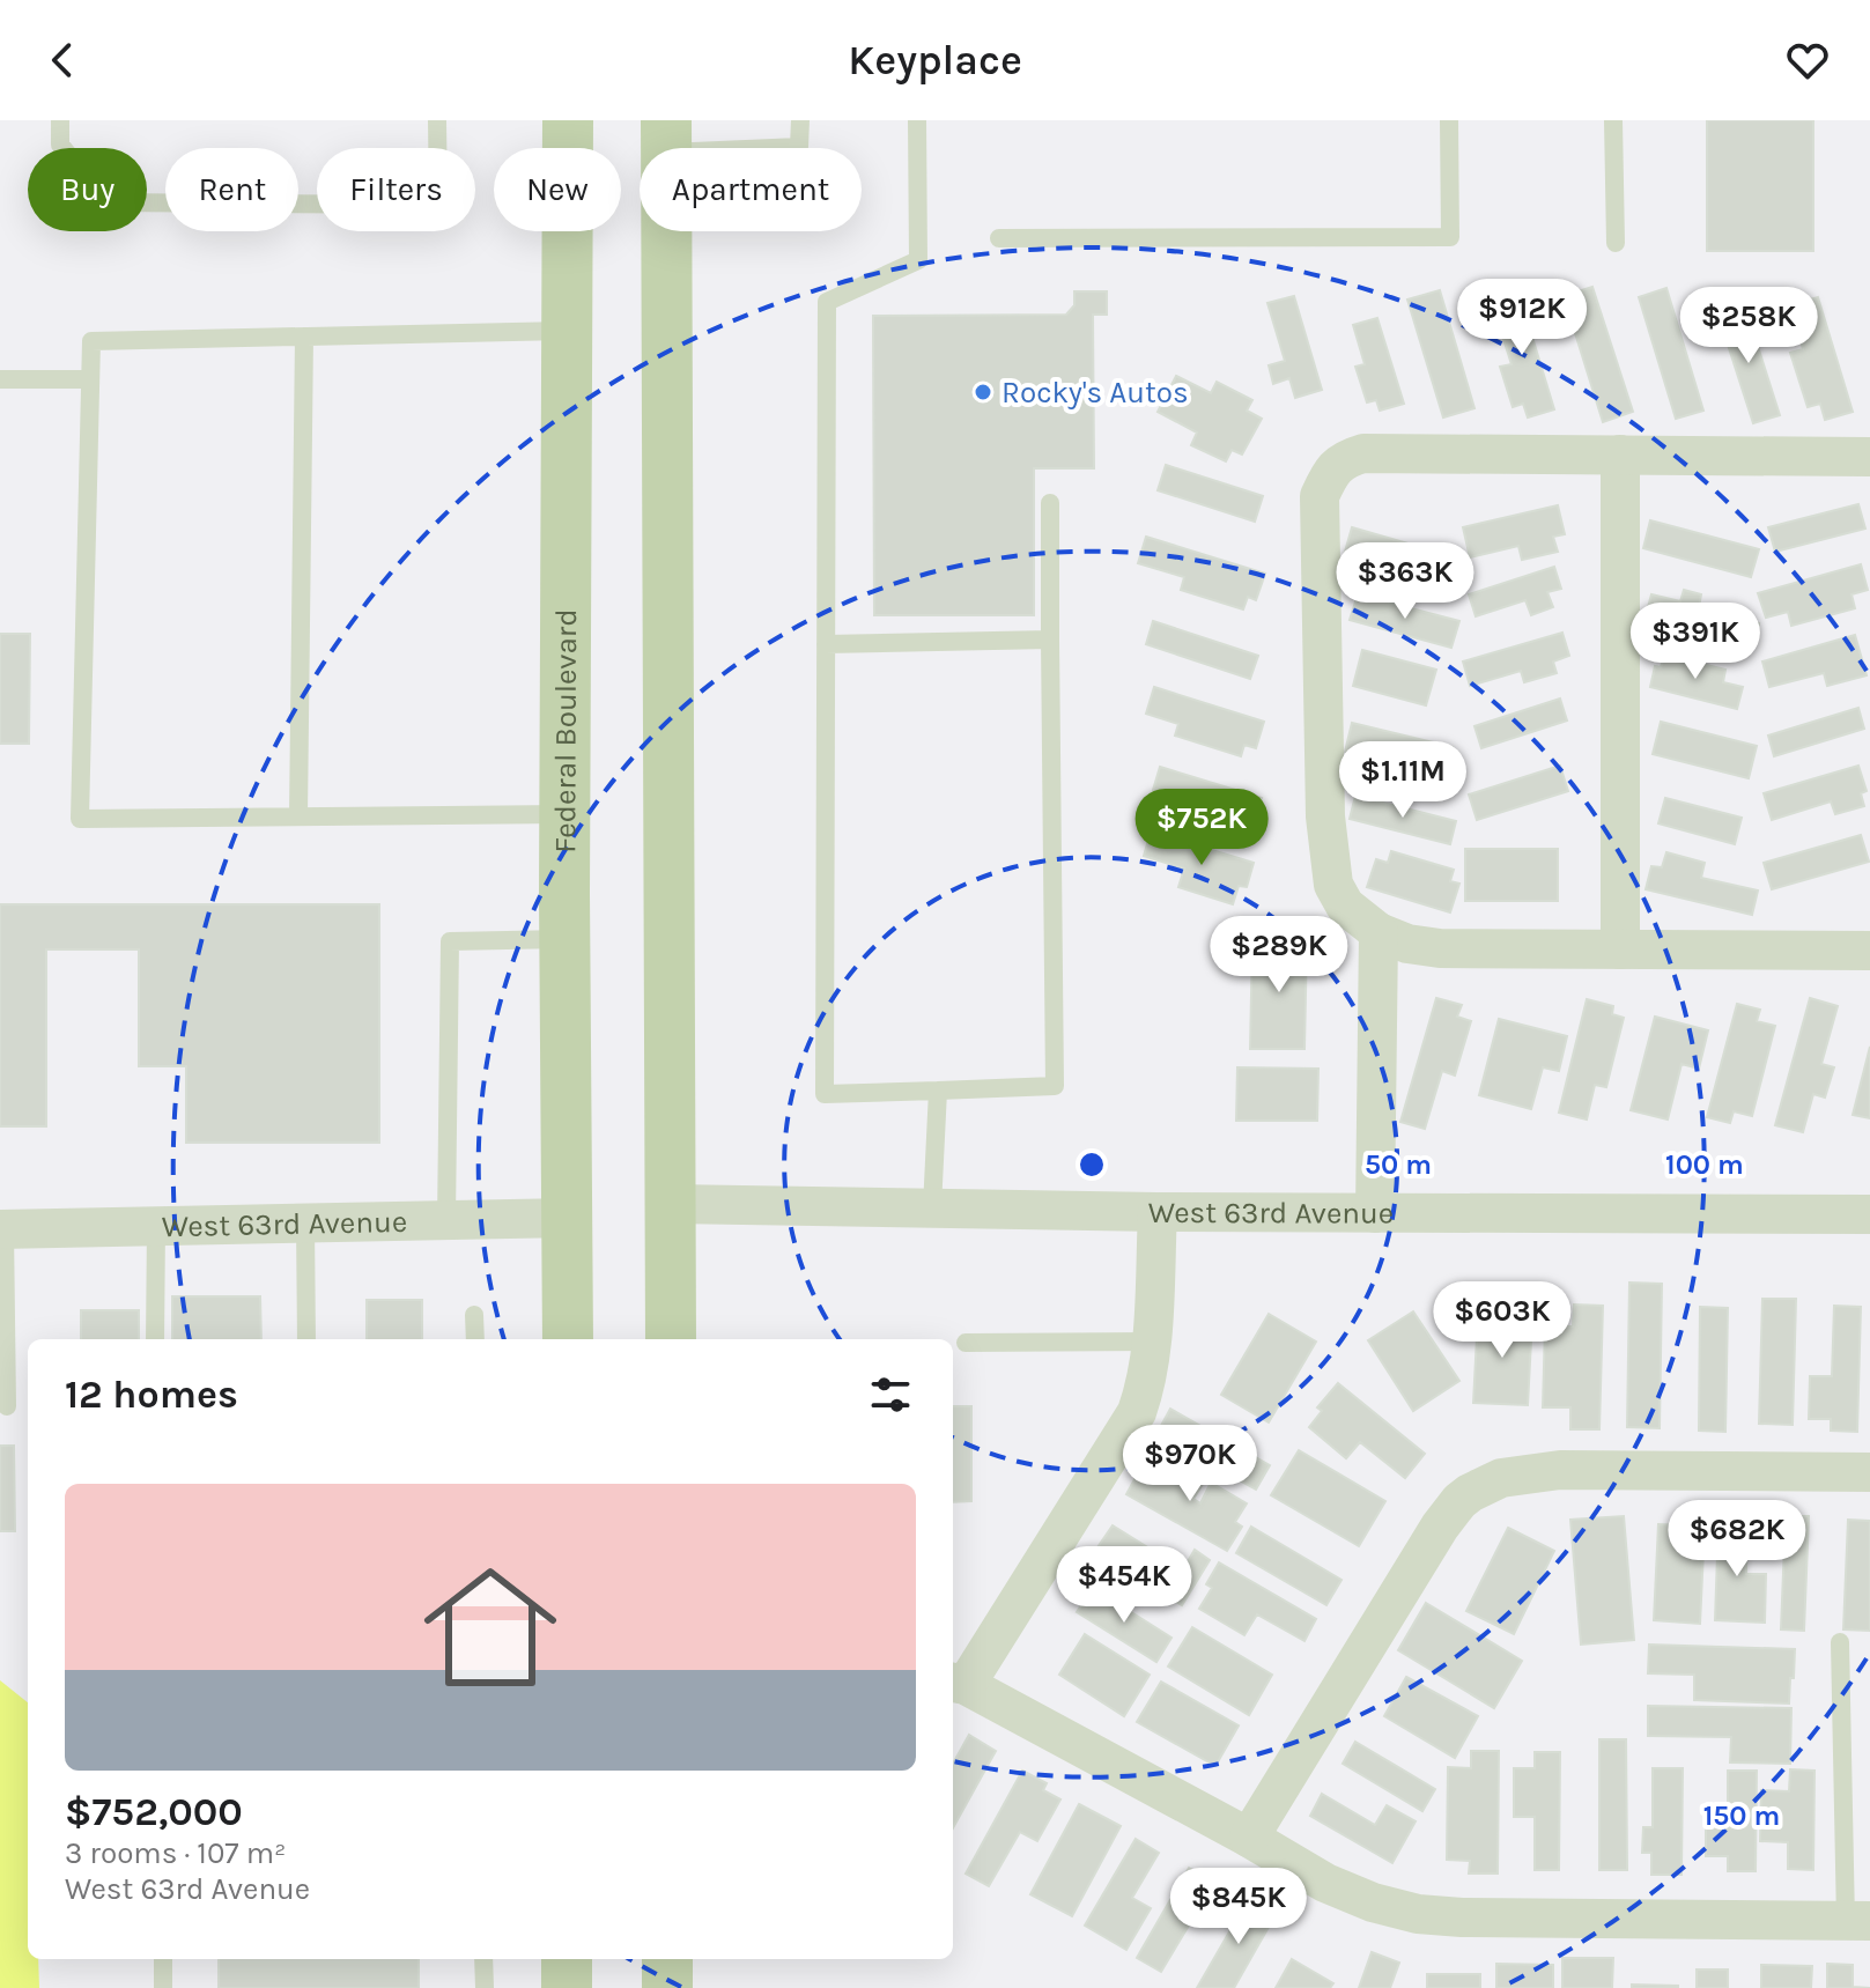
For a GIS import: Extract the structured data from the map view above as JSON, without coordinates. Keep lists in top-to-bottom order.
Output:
{
  "streets": {
    "main road": ["Federal Boulevard"],
    "street": ["West 63rd Avenue"]
  },
  "crossings": [
    ["Federal Boulevard", "West 63rd Avenue"]
  ],
  "places": ["Rocky's Autos"],
  "page": {
    "header": "Keyplace",
    "chip": [
      "Buy",
      "Rent",
      "Filters",
      "New",
      "Apartment"
    ],
    "price": [
      "$912K",
      "$258K",
      "$363K",
      "$391K",
      "$1.11M",
      "$752K",
      "$289K",
      "$603K",
      "$970K",
      "$682K",
      "$454K",
      "$845K"
    ],
    "heading": "12 homes",
    "list": [
      {
        "name": "$752,000",
        "note": "3 rooms · 107 m² · West 63rd Avenue"
      }
    ]
  },
  "rings": ["50 m", "100 m", "150 m"]
}
